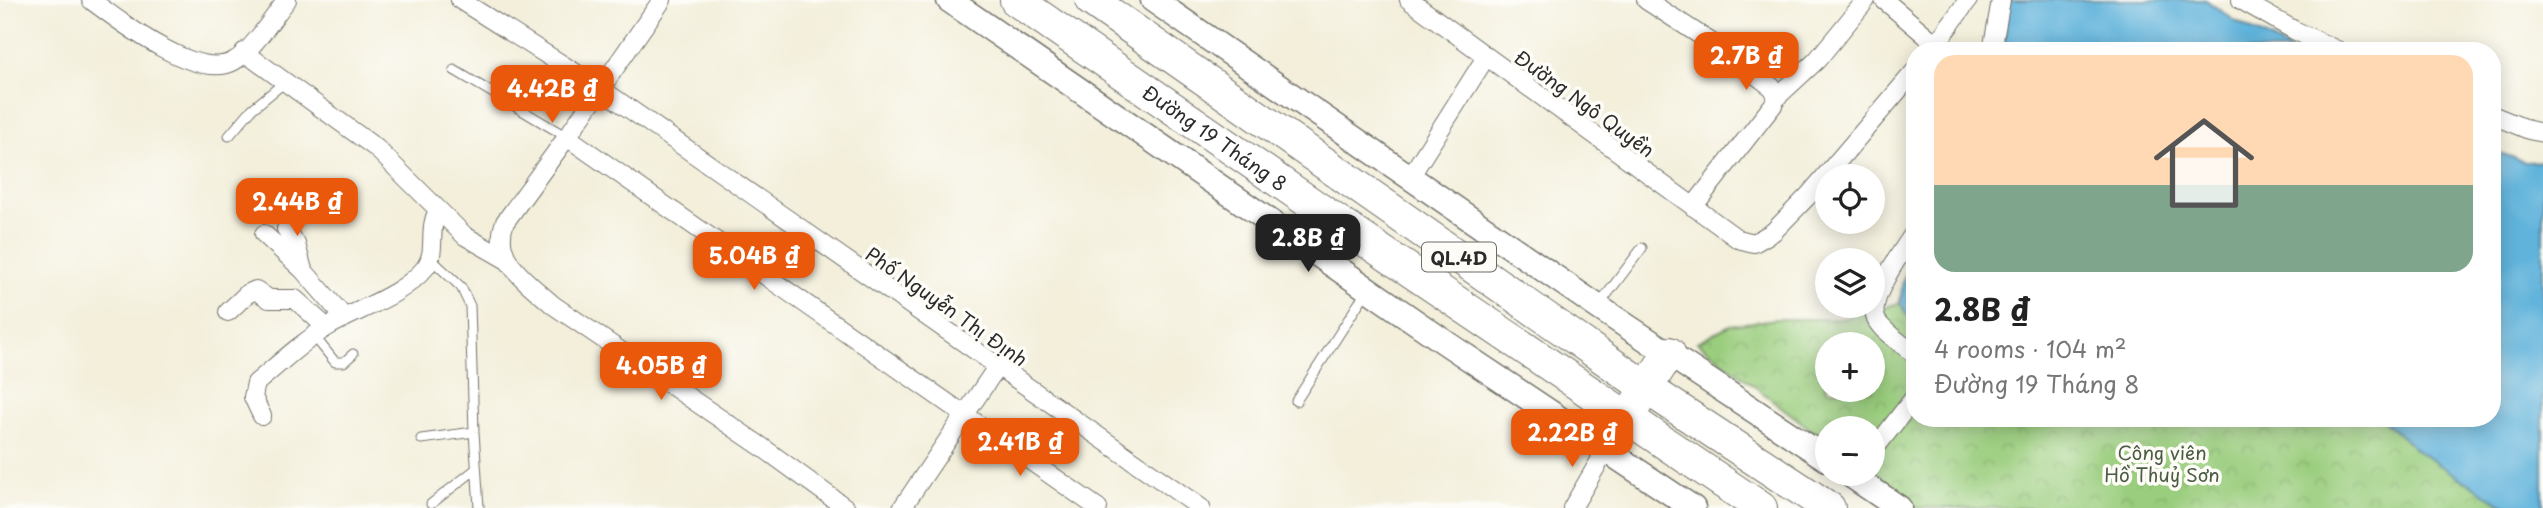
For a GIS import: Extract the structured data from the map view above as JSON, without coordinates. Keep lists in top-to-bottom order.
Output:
{
  "streets": {
    "highway": ["Đường 19 Tháng 8", "QL.4D"],
    "street": ["Đường Ngô Quyền", "Phố Nguyễn Thị Định"]
  },
  "parks": ["Công viên Hồ Thuỷ Sơn"],
  "page": {
    "price": [
      "2.7B ₫",
      "4.42B ₫",
      "2.44B ₫",
      "2.8B ₫",
      "5.04B ₫",
      "4.05B ₫",
      "2.22B ₫",
      "2.41B ₫"
    ],
    "list": [
      {
        "name": "2.8B ₫",
        "note": "4 rooms · 104 m² · Đường 19 Tháng 8"
      }
    ],
    "map_buttons": ["+", "−"]
  }
}
